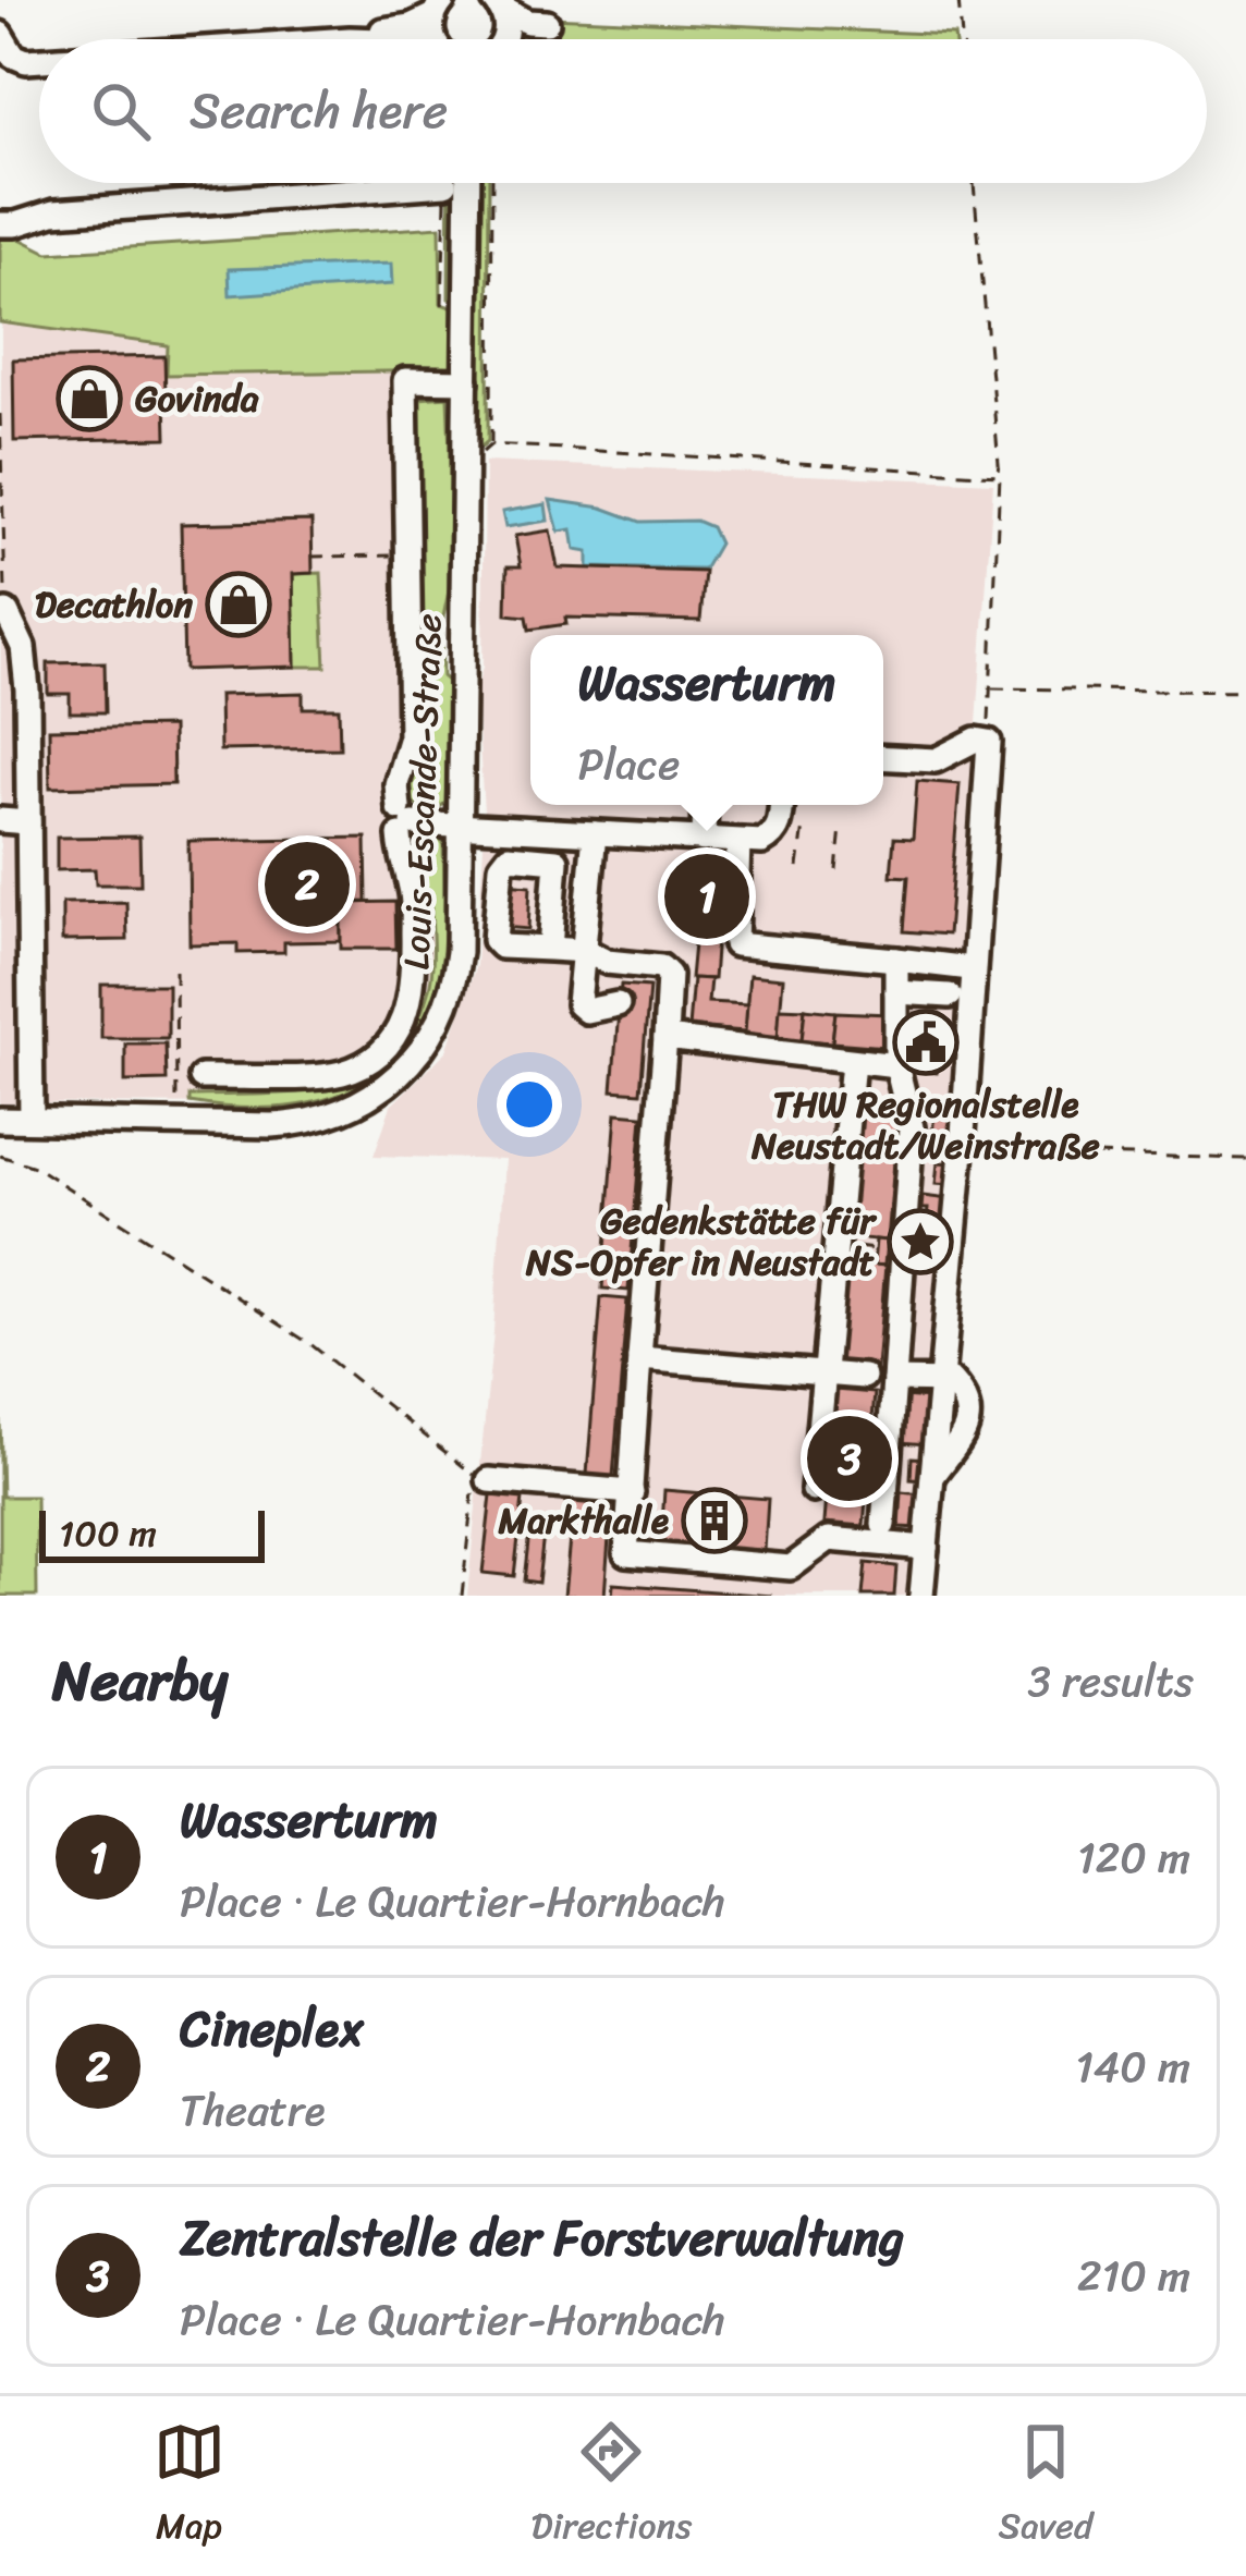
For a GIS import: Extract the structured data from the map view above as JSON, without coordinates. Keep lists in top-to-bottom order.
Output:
{
  "streets": {
    "street": ["Louis-Escande-Straße"]
  },
  "places": {
    "shop": ["Govinda", "Decathlon"],
    "public building": ["THW Regionalstelle Neustadt/Weinstraße"],
    "place": ["Gedenkstätte für NS-Opfer in Neustadt"],
    "building": ["Markthalle"]
  },
  "scale_bar": "100 m",
  "page": {
    "search": "Search here",
    "popup": ["Wasserturm", "Place"],
    "pins": ["2", "1", "3"],
    "scale": "100 m",
    "heading": ["Nearby", "3 results"],
    "list": [
      {
        "mark": "1",
        "name": "Wasserturm",
        "note": "Place · Le Quartier-Hornbach",
        "value": "120 m"
      },
      {
        "mark": "2",
        "name": "Cineplex",
        "note": "Theatre",
        "value": "140 m"
      },
      {
        "mark": "3",
        "name": "Zentralstelle der Forstverwaltung",
        "note": "Place · Le Quartier-Hornbach",
        "value": "210 m"
      }
    ],
    "nav": ["Map", "Directions", "Saved"]
  }
}
